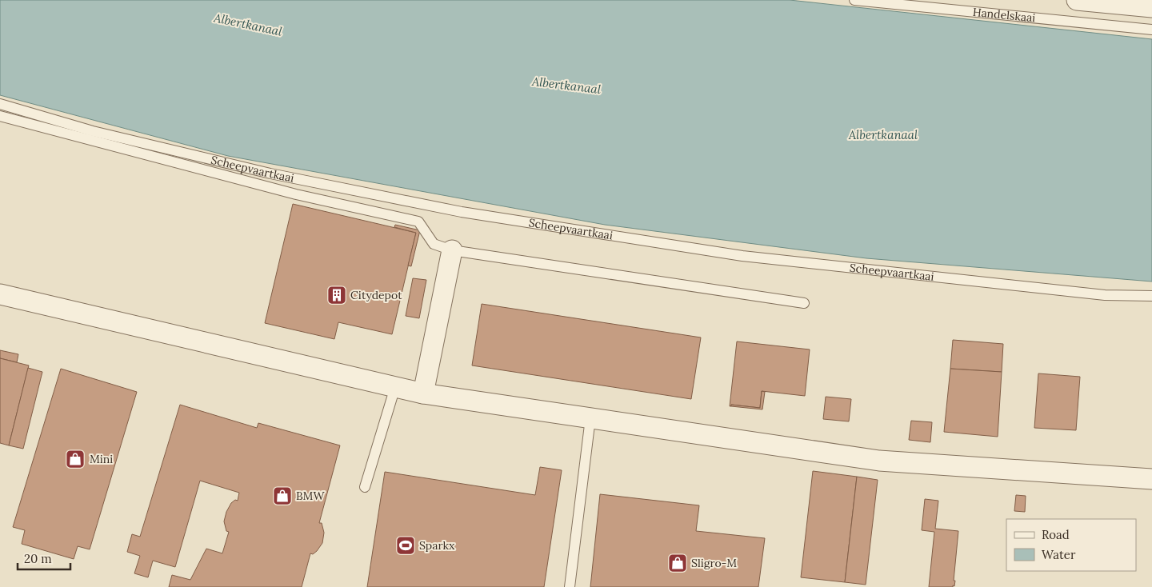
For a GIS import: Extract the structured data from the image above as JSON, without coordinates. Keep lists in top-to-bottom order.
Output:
{
  "streets": {
    "lane": ["Handelskaai", "Scheepvaartkaai"]
  },
  "water": ["Albertkanaal"],
  "places": {
    "building": ["Citydepot"],
    "shop": ["Mini", "BMW", "Sligro-M"],
    "sports": ["Sparkx"]
  },
  "legend": ["Road", "Water"],
  "scale_bar": "20 m"
}
